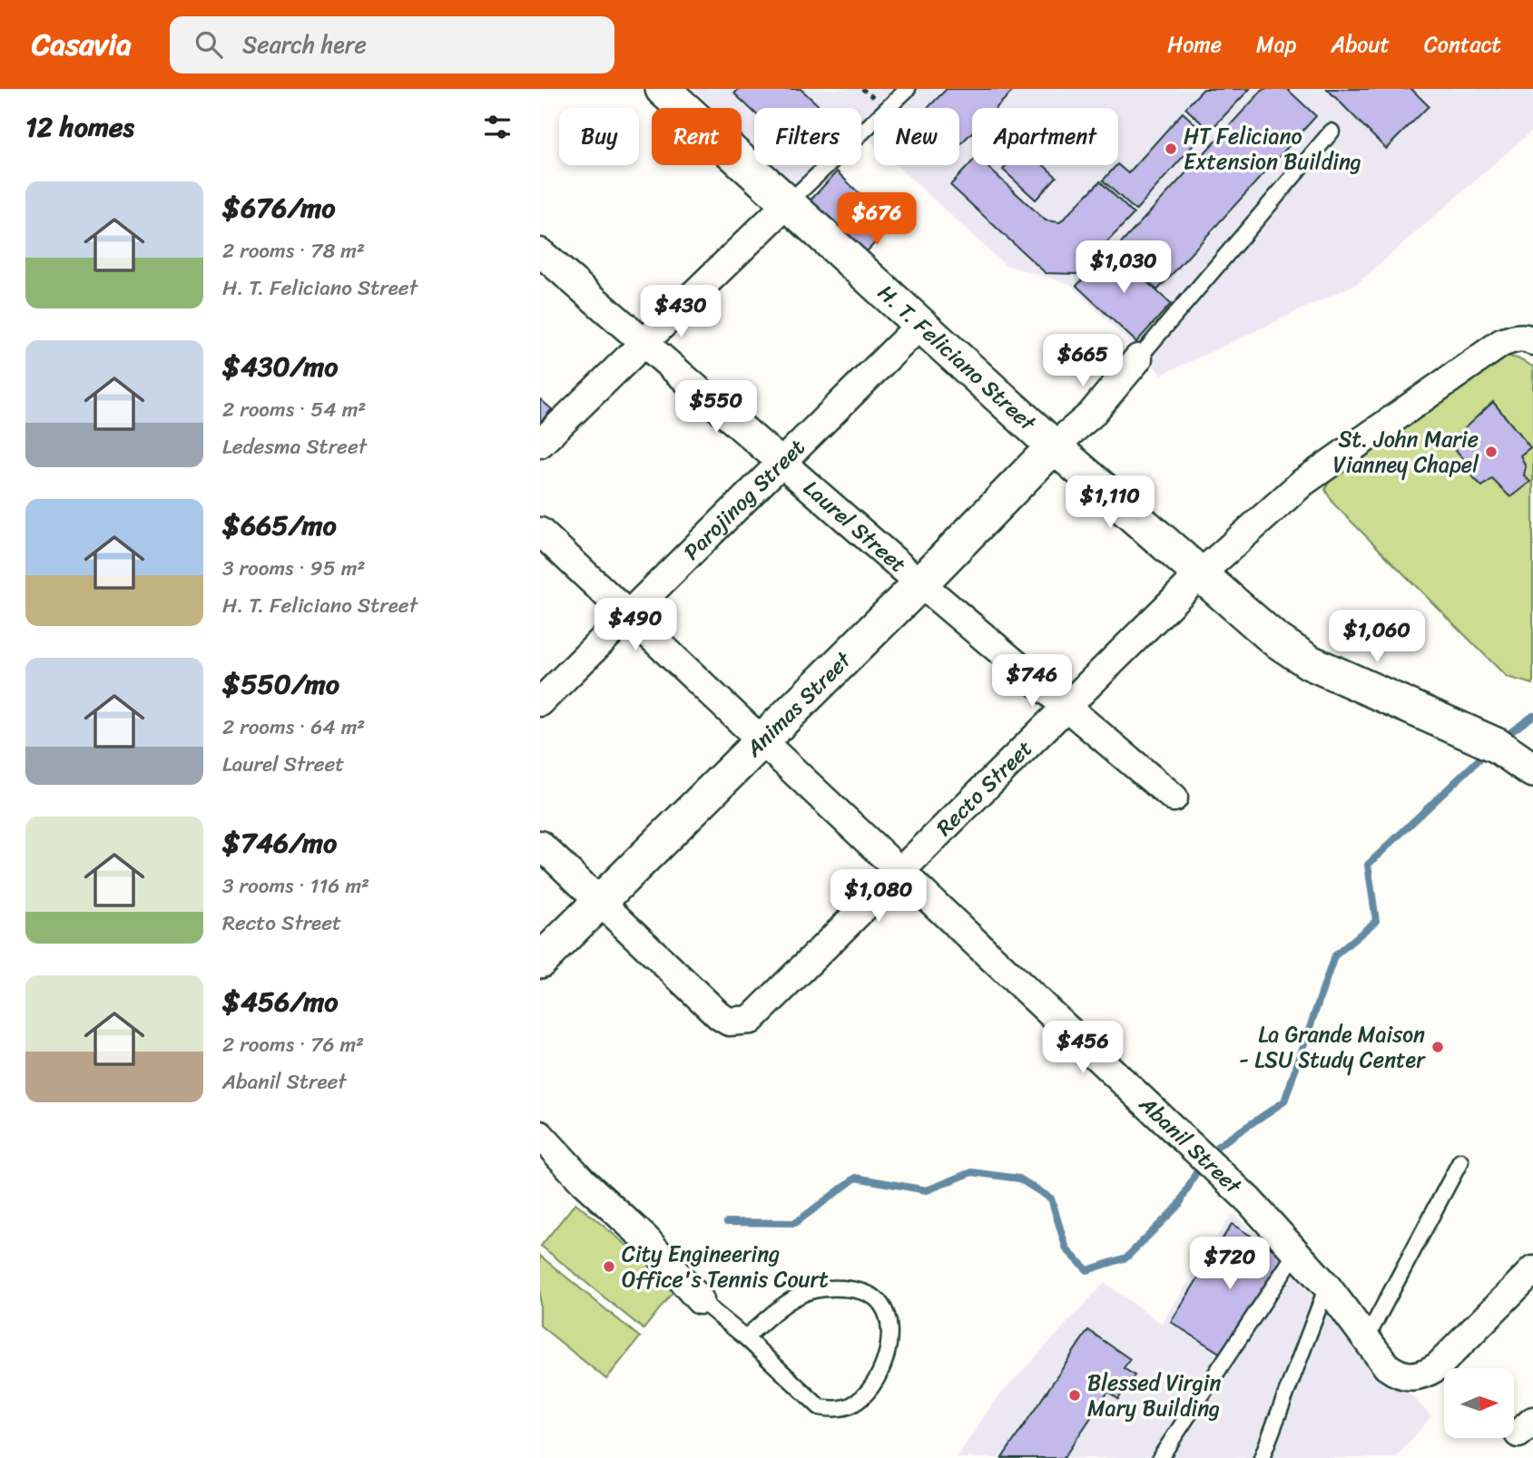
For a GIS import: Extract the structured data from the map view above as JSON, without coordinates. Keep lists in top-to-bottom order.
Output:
{
  "streets": {
    "street": [
      "H. T. Feliciano Street",
      "Parojinog Street",
      "Laurel Street",
      "Animas Street",
      "Recto Street",
      "Abanil Street"
    ]
  },
  "crossings": [
    ["H. T. Feliciano Street", "Parojinog Street"],
    ["H. T. Feliciano Street", "Animas Street"],
    ["H. T. Feliciano Street", "Recto Street"],
    ["Parojinog Street", "Laurel Street"],
    ["Parojinog Street", "Abanil Street"],
    ["Laurel Street", "Animas Street"],
    ["Laurel Street", "Recto Street"],
    ["Animas Street", "Recto Street"],
    ["Animas Street", "Abanil Street"],
    ["Recto Street", "Abanil Street"]
  ],
  "places": [
    "HT Feliciano Extension Building",
    "St. John Marie Vianney Chapel",
    "La Grande Maison - LSU Study Center",
    "City Engineering Office's Tennis Court",
    "Blessed Virgin Mary Building"
  ],
  "north": "right",
  "page": {
    "header": "Casavia",
    "search": "Search here",
    "nav": [
      "Home",
      "Map",
      "About",
      "Contact"
    ],
    "heading": "12 homes",
    "chip": [
      "Buy",
      "Rent",
      "Filters",
      "New",
      "Apartment"
    ],
    "list": [
      {
        "name": "$676/mo",
        "note": "2 rooms · 78 m² · H. T. Feliciano Street"
      },
      {
        "name": "$430/mo",
        "note": "2 rooms · 54 m² · Ledesma Street"
      },
      {
        "name": "$665/mo",
        "note": "3 rooms · 95 m² · H. T. Feliciano Street"
      },
      {
        "name": "$550/mo",
        "note": "2 rooms · 64 m² · Laurel Street"
      },
      {
        "name": "$746/mo",
        "note": "3 rooms · 116 m² · Recto Street"
      },
      {
        "name": "$456/mo",
        "note": "2 rooms · 76 m² · Abanil Street"
      }
    ],
    "price": [
      "$676",
      "$1,030",
      "$430",
      "$665",
      "$550",
      "$1,110",
      "$490",
      "$1,060",
      "$746",
      "$1,080",
      "$456",
      "$720"
    ]
  }
}
